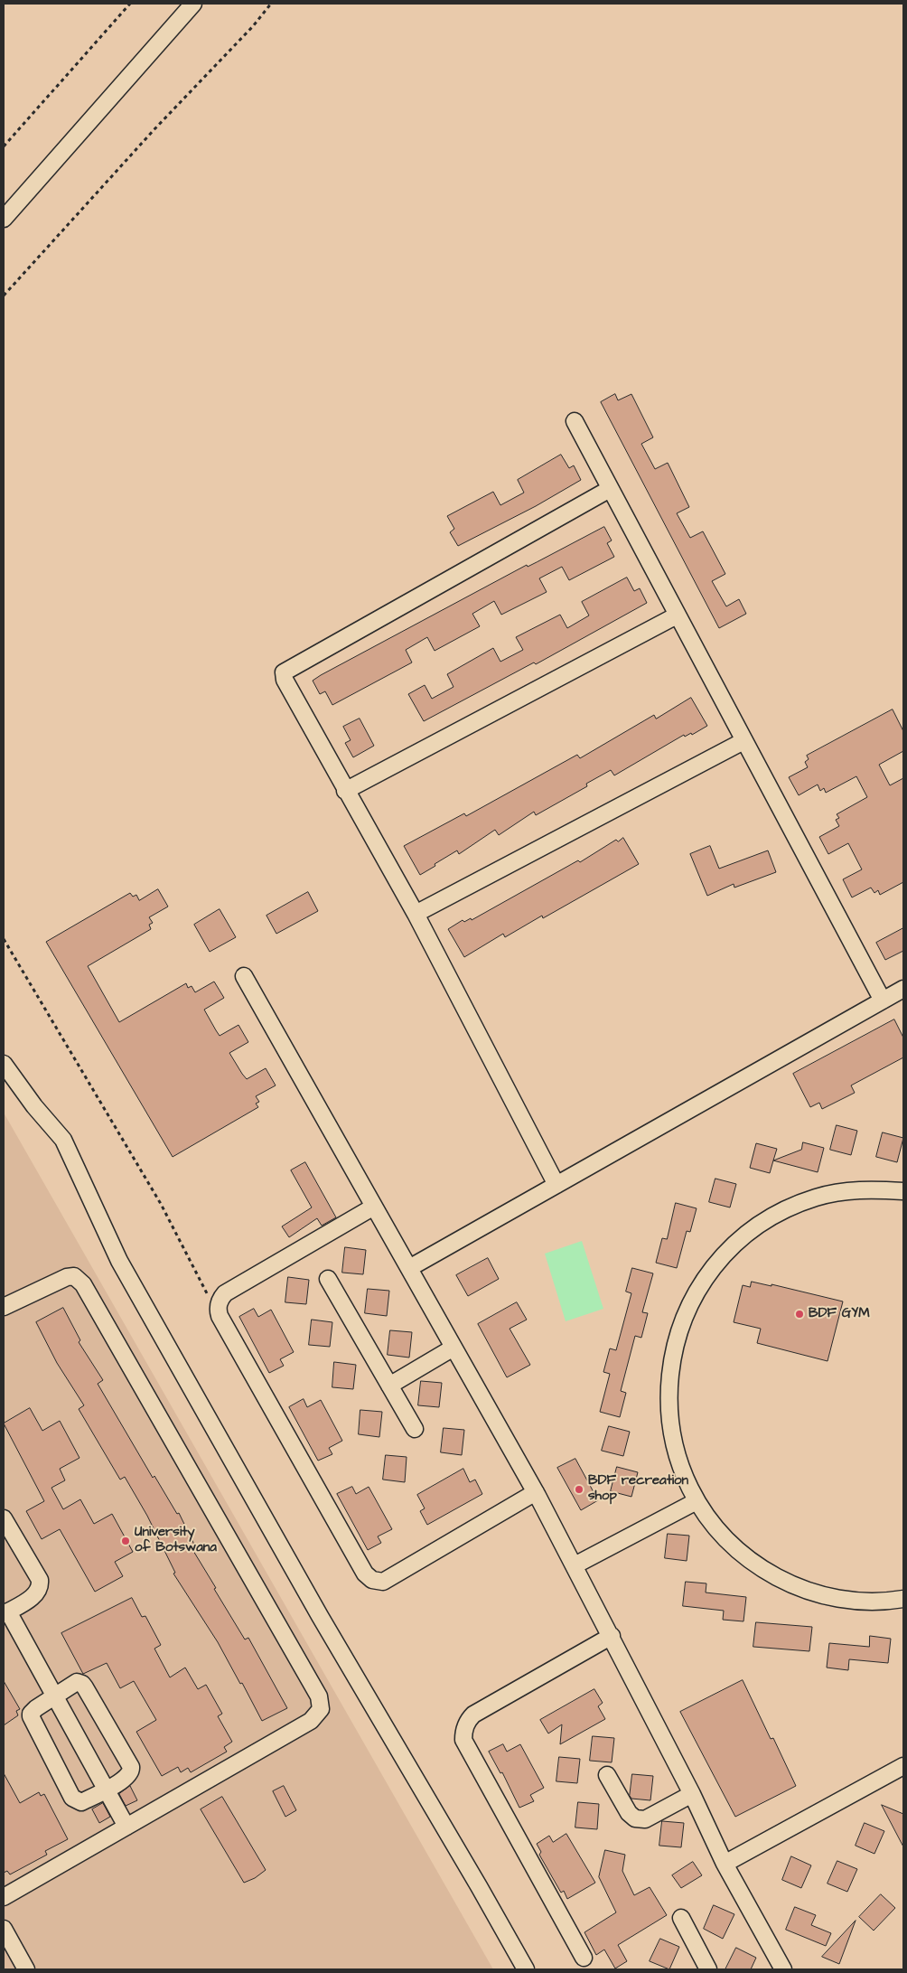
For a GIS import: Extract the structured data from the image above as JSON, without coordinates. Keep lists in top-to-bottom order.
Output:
{
  "places": ["BDF GYM", "BDF recreation shop", "University of Botswana"]
}
